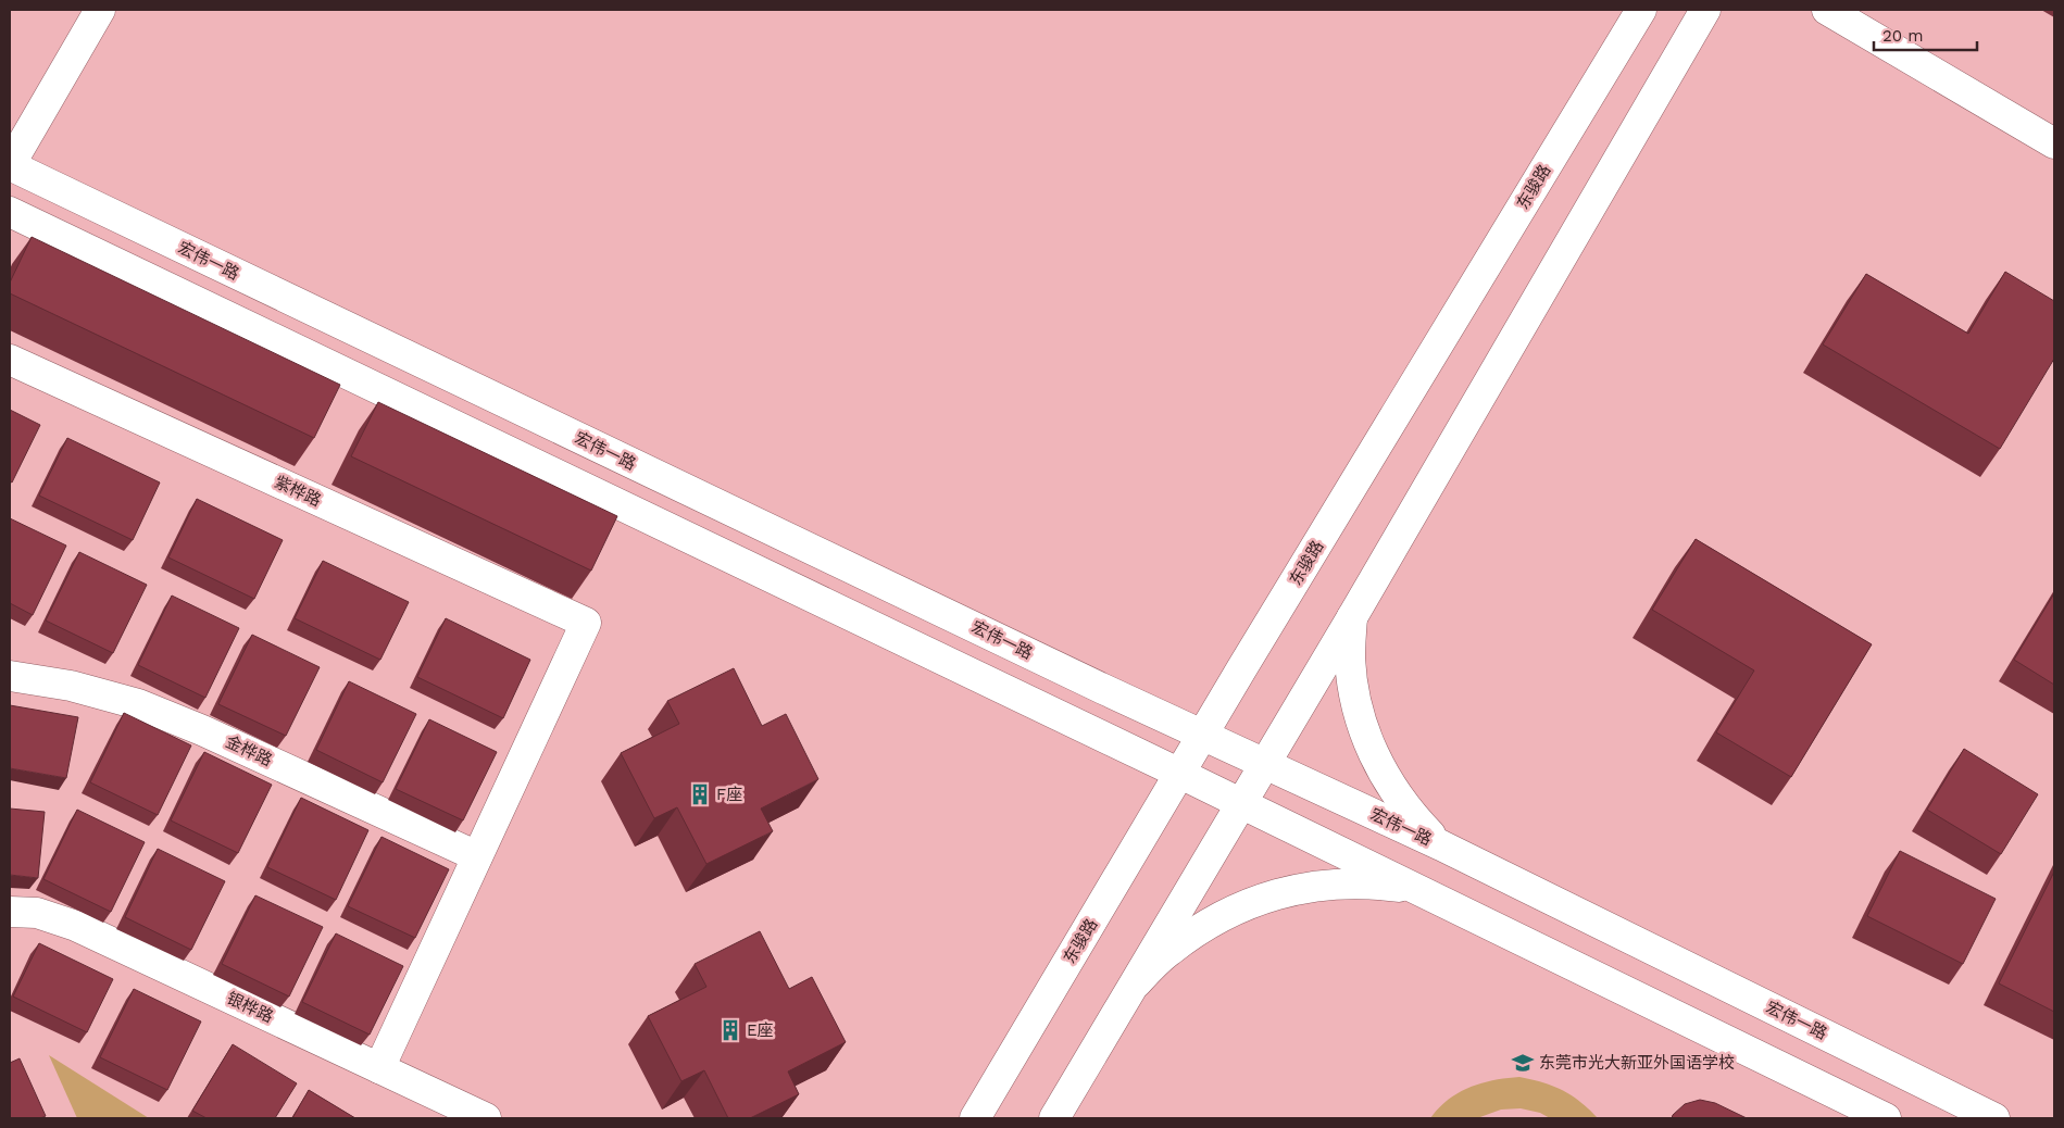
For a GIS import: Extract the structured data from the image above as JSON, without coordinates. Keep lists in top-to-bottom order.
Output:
{
  "streets": {
    "main road": [
      "东骏路",
      "宏伟一路",
      "紫桦路",
      "金桦路",
      "银桦路"
    ]
  },
  "crossings": [
    ["东骏路", "宏伟一路"],
    ["紫桦路", "金桦路"]
  ],
  "places": {
    "building": ["F座", "E座"],
    "school or university": ["东莞市光大新亚外国语学校"]
  },
  "scale_bar": "20 m"
}
